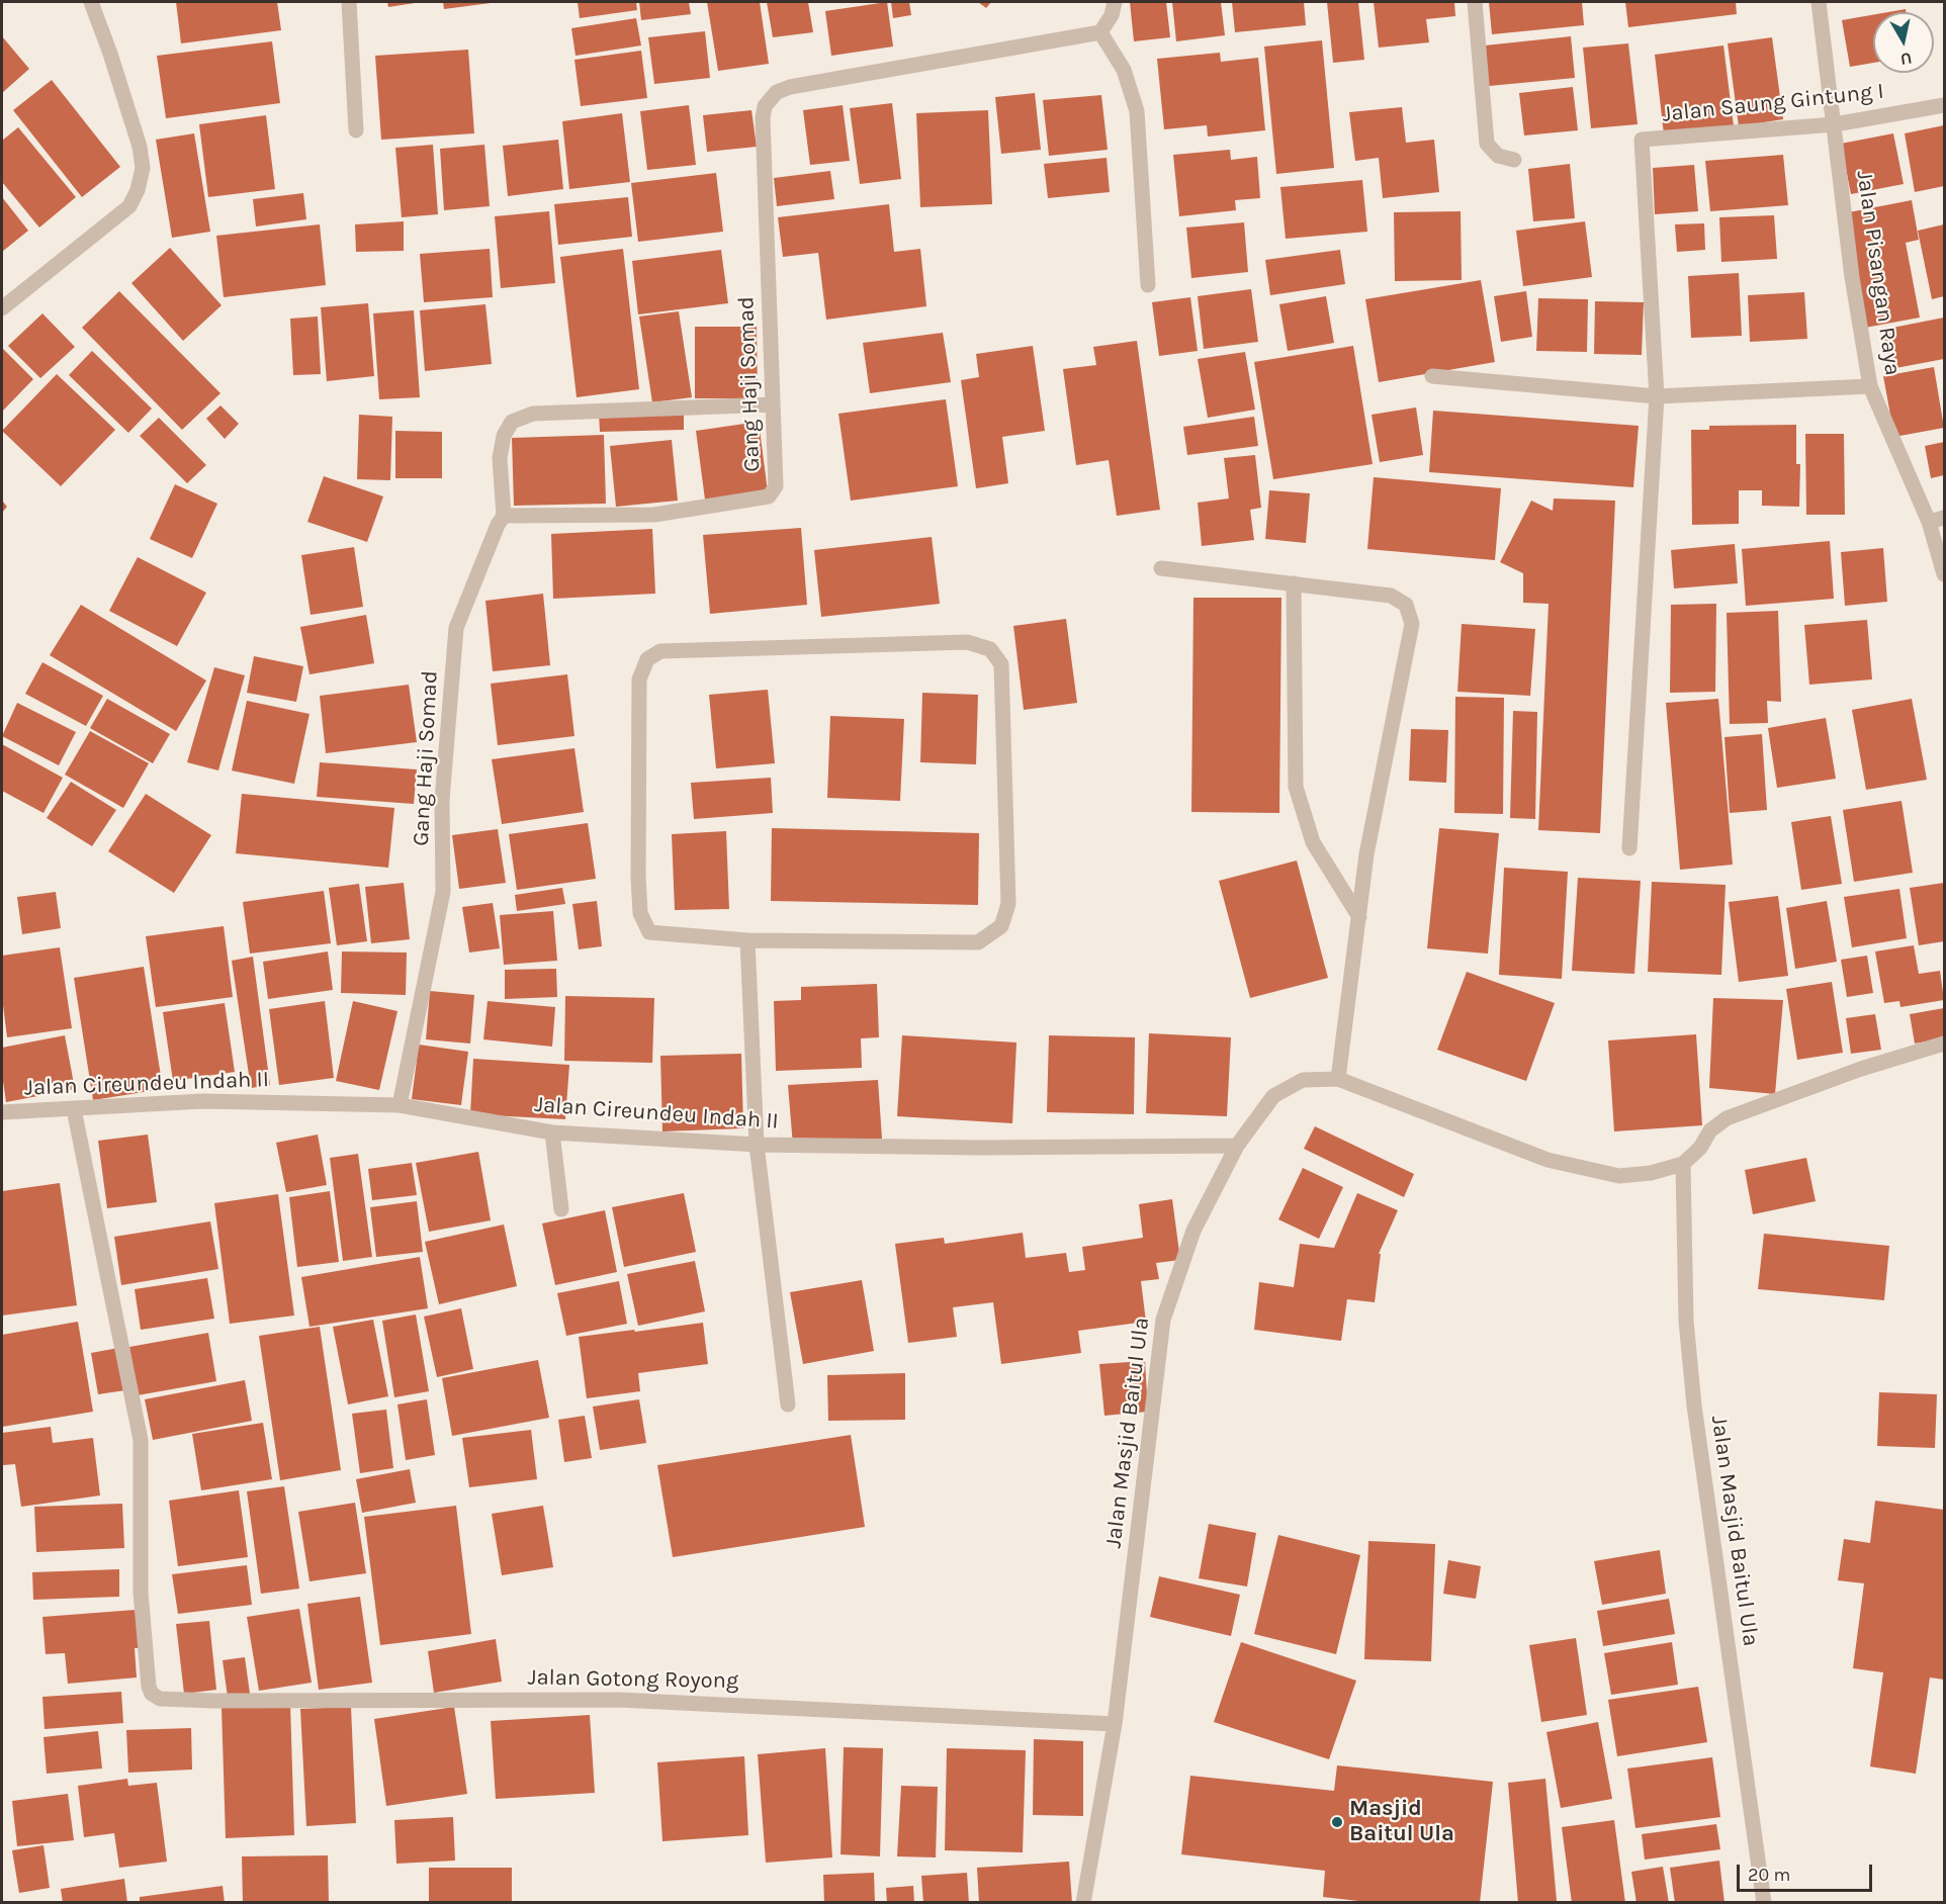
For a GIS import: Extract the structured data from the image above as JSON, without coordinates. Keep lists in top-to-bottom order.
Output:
{
  "streets": {
    "street": [
      "Jalan Saung Gintung I",
      "Jalan Pisangan Raya",
      "Gang Haji Somad",
      "Jalan Cireundeu Indah II",
      "Jalan Masjid Baitul Ula",
      "Jalan Gotong Royong"
    ]
  },
  "crossings": [
    ["Jalan Saung Gintung I", "Jalan Pisangan Raya"],
    ["Gang Haji Somad", "Jalan Cireundeu Indah II"],
    ["Jalan Cireundeu Indah II", "Jalan Masjid Baitul Ula"],
    ["Jalan Cireundeu Indah II", "Jalan Gotong Royong"],
    ["Jalan Masjid Baitul Ula", "Jalan Gotong Royong"]
  ],
  "places": ["Masjid Baitul Ula"],
  "scale_bar": "20 m",
  "north": "bottom"
}
